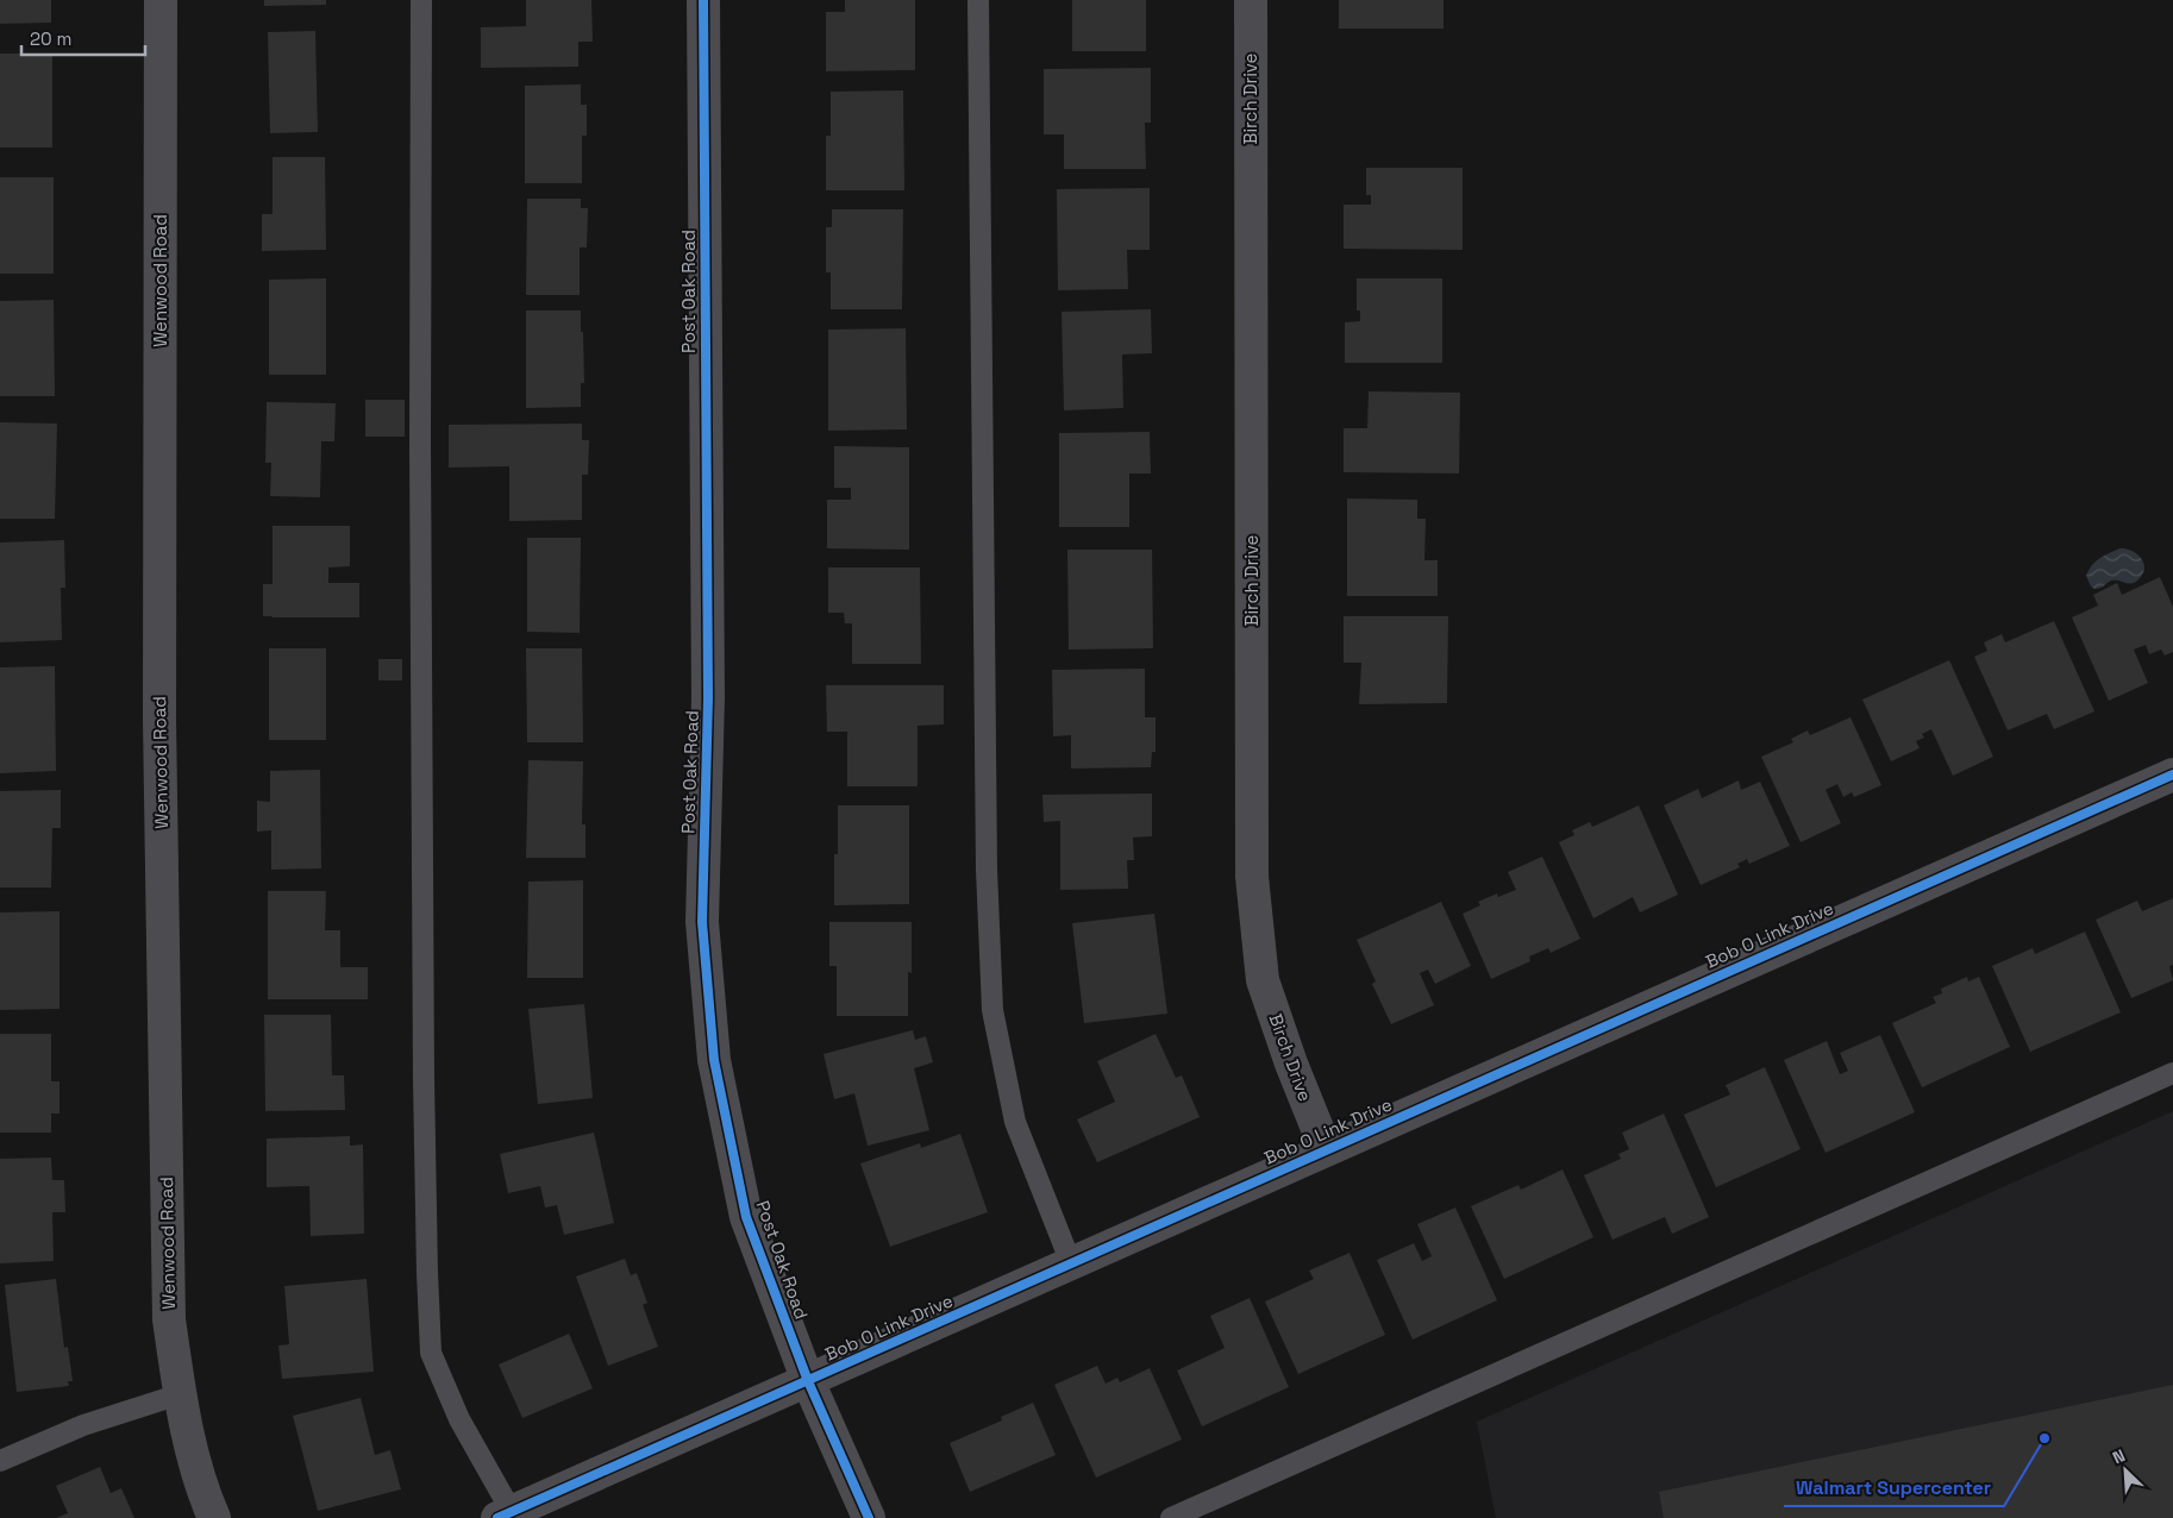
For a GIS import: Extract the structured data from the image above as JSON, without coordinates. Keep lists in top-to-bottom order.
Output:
{
  "streets": {
    "street": [
      "Birch Drive",
      "Wenwood Road",
      "Post Oak Road",
      "Bob O Link Drive"
    ]
  },
  "crossings": [
    ["Birch Drive", "Bob O Link Drive"],
    ["Post Oak Road", "Bob O Link Drive"]
  ],
  "places": ["Walmart Supercenter"],
  "scale_bar": "20 m",
  "north": "top left"
}
